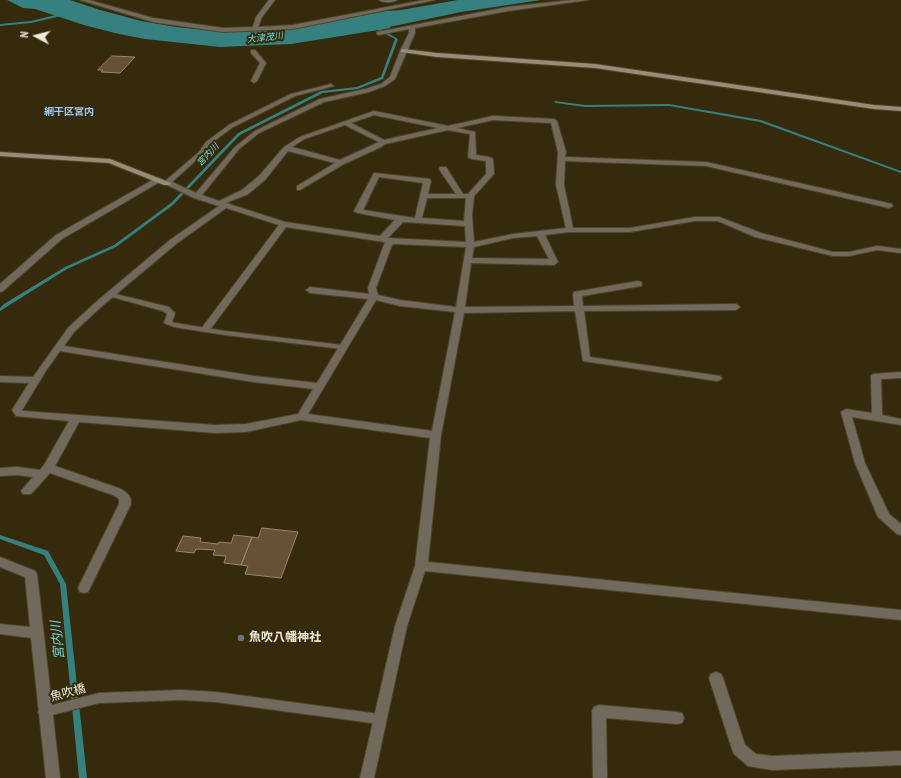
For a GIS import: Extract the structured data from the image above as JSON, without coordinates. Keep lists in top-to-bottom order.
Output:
{
  "streets": {
    "lane": ["魚吹橋"]
  },
  "districts": ["網干区宮内"],
  "water": ["大津茂川", "宮内川"],
  "places": ["魚吹八幡神社"],
  "north": "left"
}
